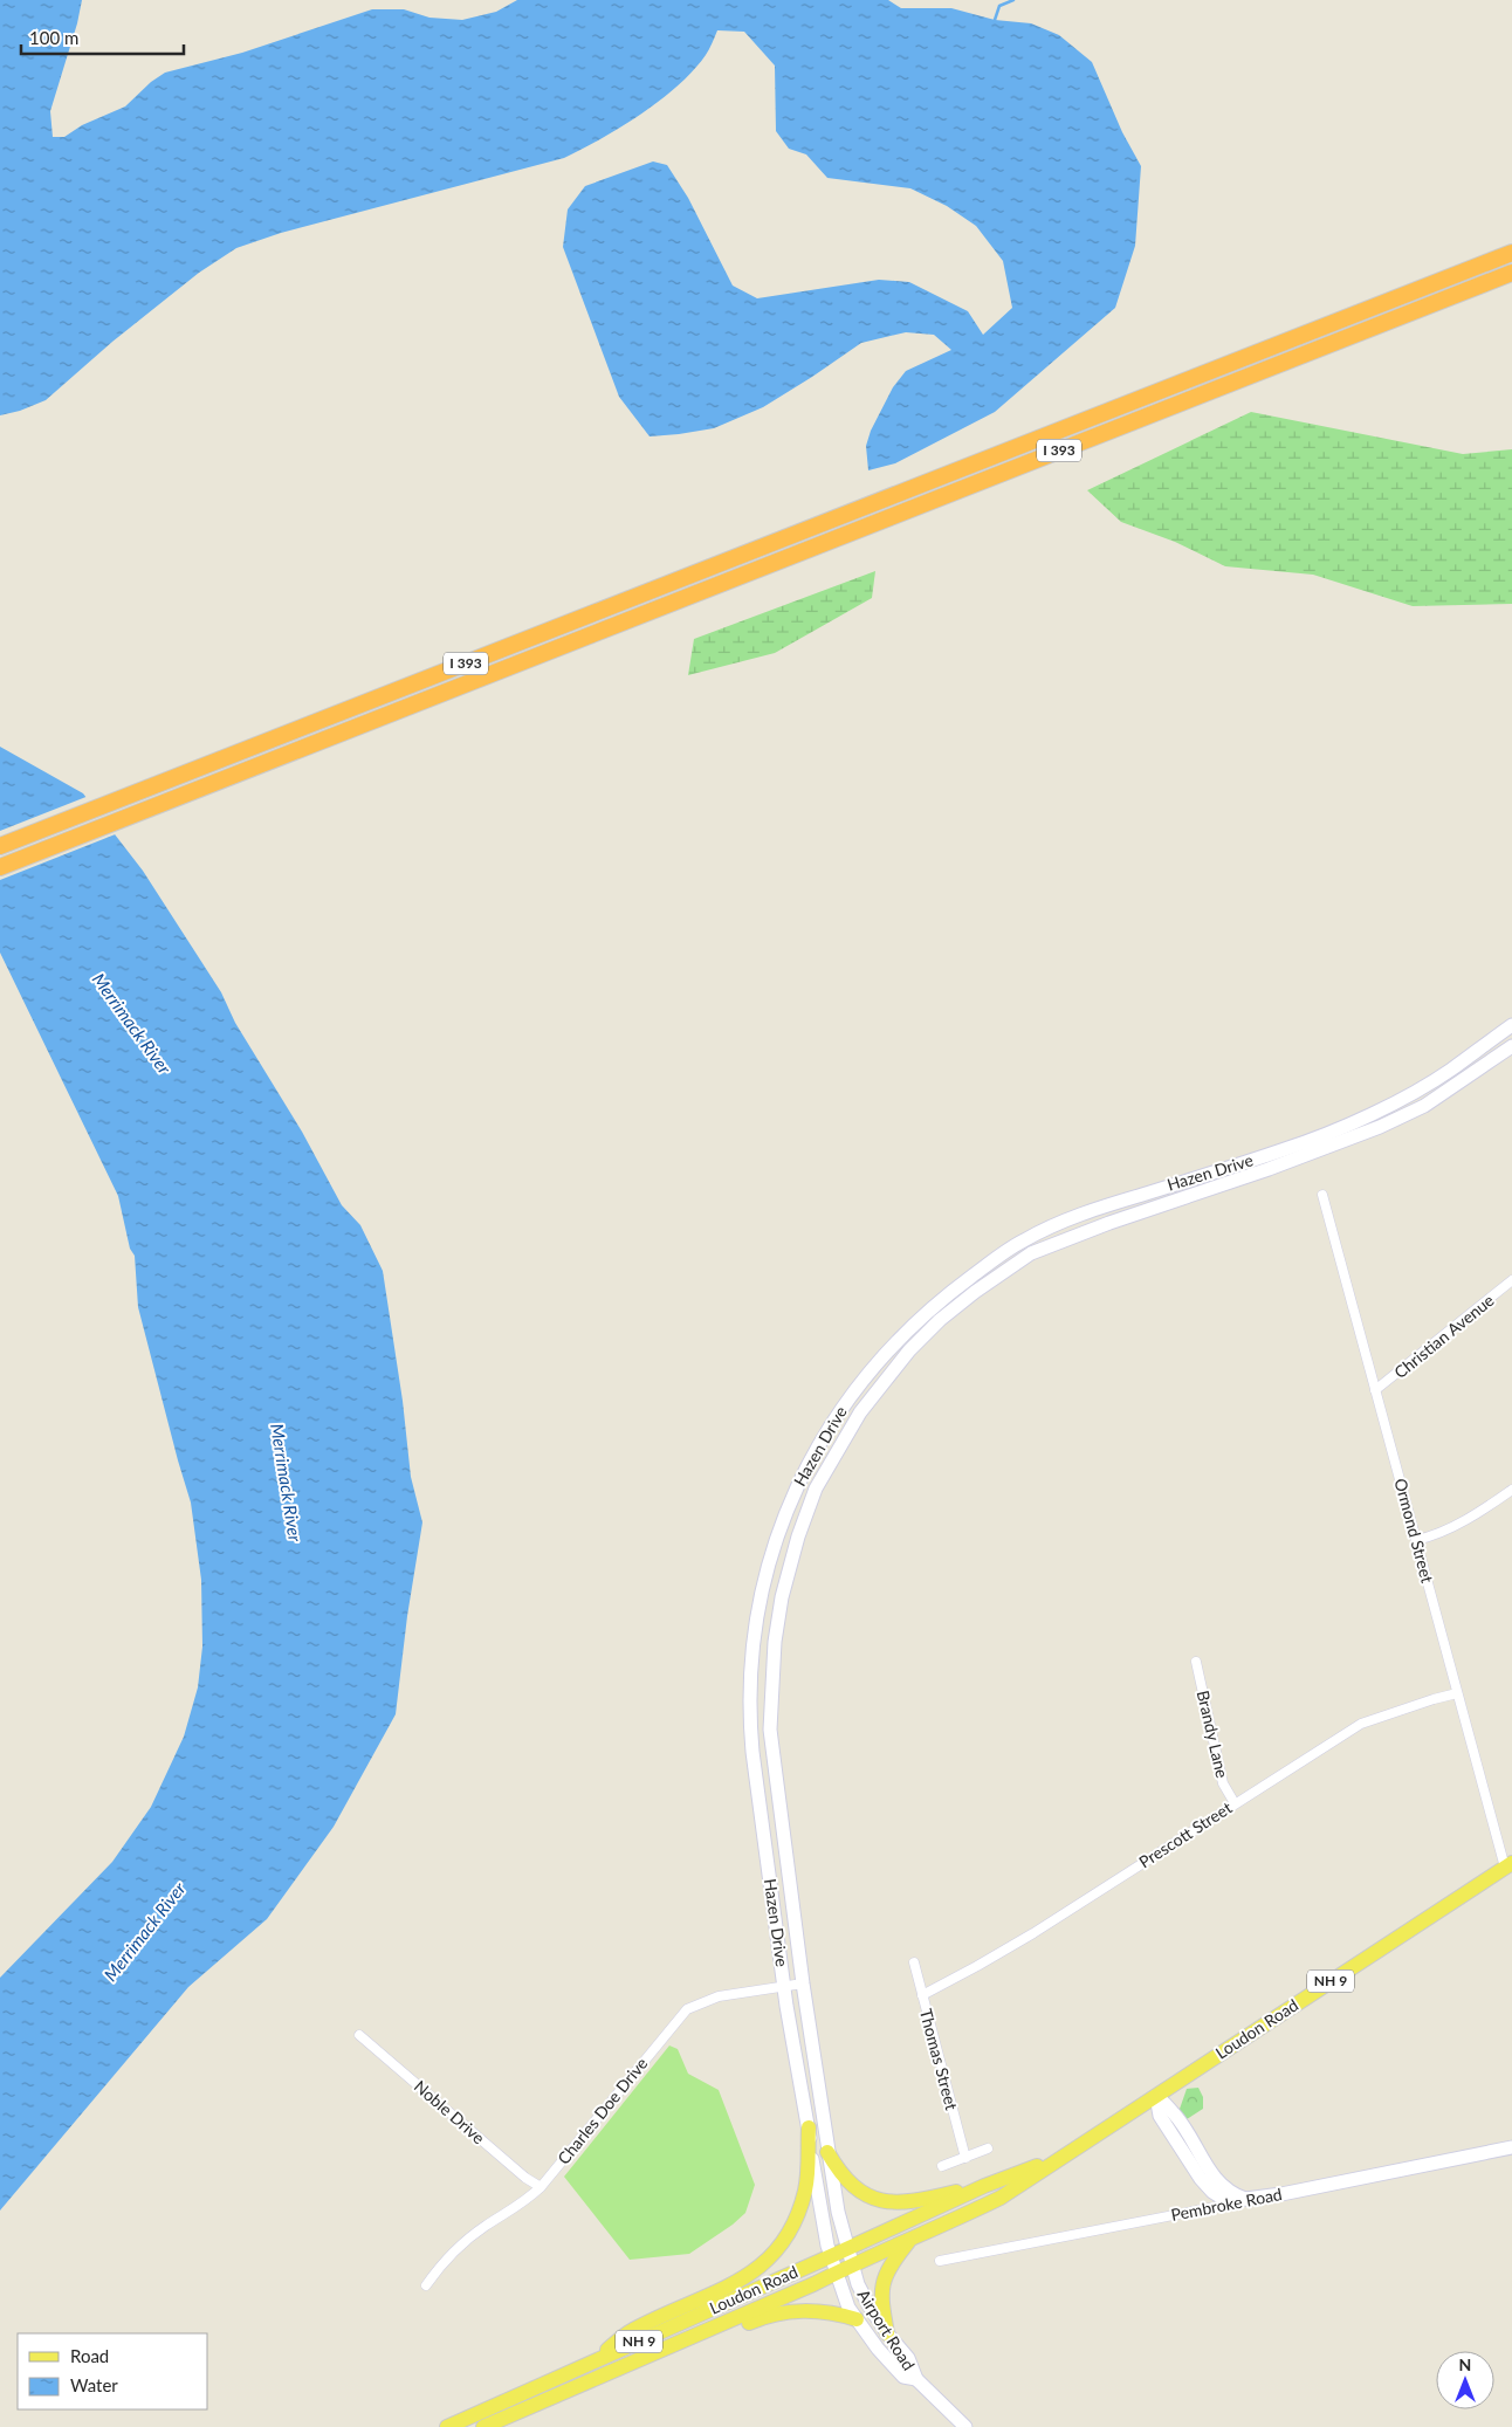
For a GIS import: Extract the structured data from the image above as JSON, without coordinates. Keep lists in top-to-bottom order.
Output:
{
  "streets": {
    "highway": ["I 393"],
    "main road": ["NH 9", "Loudon Road"],
    "street": [
      "Hazen Drive",
      "Christian Avenue",
      "Ormond Street",
      "Brandy Lane",
      "Prescott Street",
      "Thomas Street",
      "Charles Doe Drive",
      "Noble Drive",
      "Pembroke Road",
      "Airport Road"
    ]
  },
  "crossings": [
    ["Hazen Drive", "Loudon Road"],
    ["Hazen Drive", "Charles Doe Drive"],
    ["Hazen Drive", "Airport Road"],
    ["Christian Avenue", "Ormond Street"],
    ["Ormond Street", "Prescott Street"],
    ["Ormond Street", "Loudon Road"],
    ["Brandy Lane", "Prescott Street"],
    ["Prescott Street", "Thomas Street"],
    ["Loudon Road", "Airport Road"],
    ["Charles Doe Drive", "Noble Drive"]
  ],
  "water": ["Merrimack River"],
  "legend": ["Road", "Water"],
  "scale_bar": "100 m",
  "north": "top"
}
